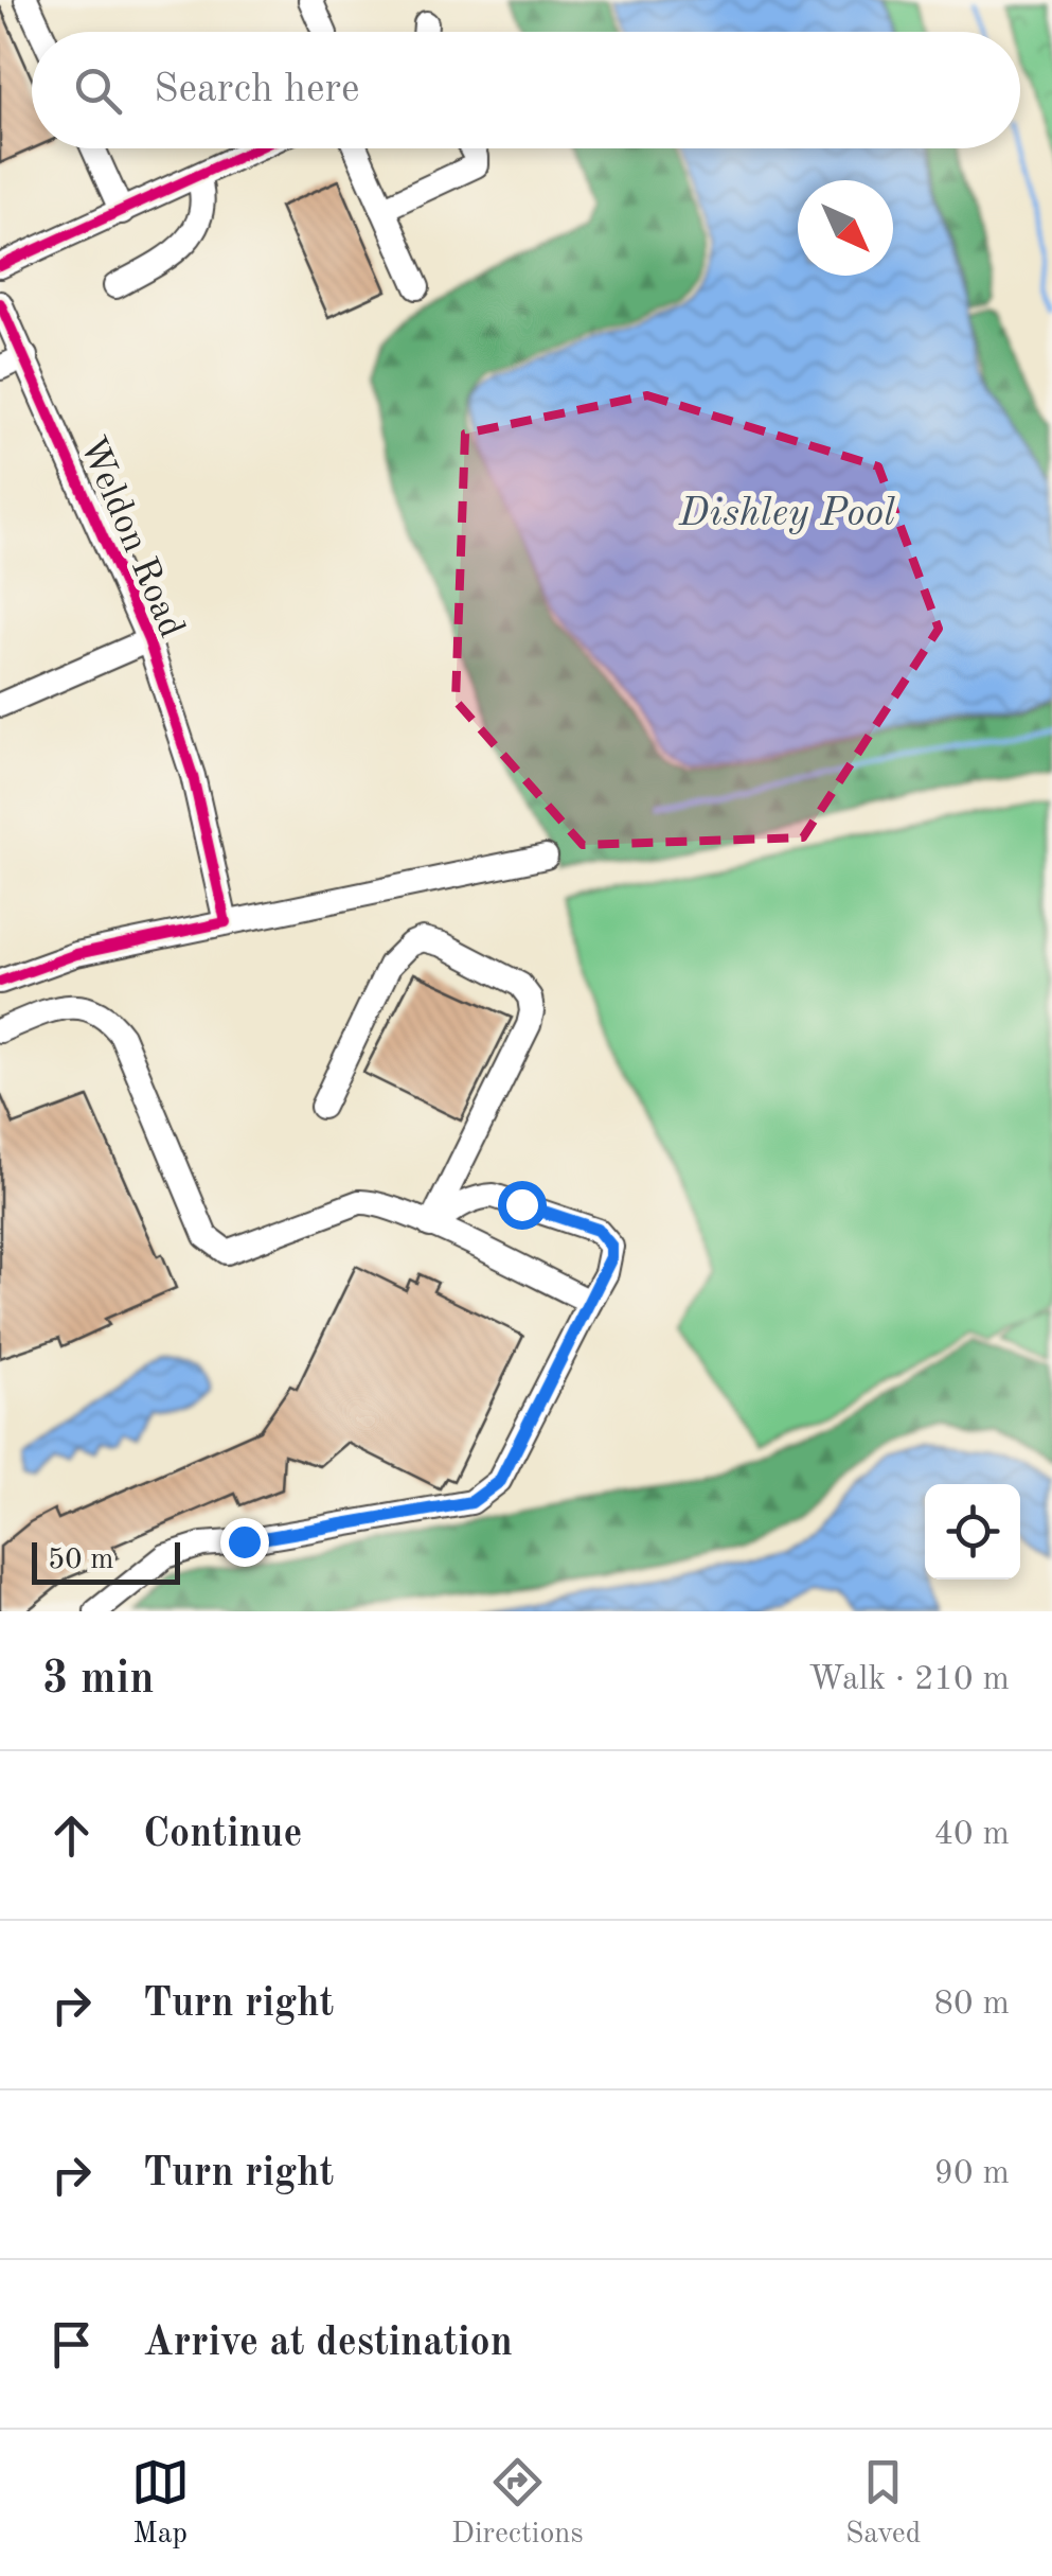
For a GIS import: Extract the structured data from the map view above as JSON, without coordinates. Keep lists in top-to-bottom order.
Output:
{
  "streets": {
    "street": ["Weldon Road"]
  },
  "water": ["Dishley Pool"],
  "scale_bar": "50 m",
  "north": "bottom right",
  "page": {
    "search": "Search here",
    "scale": "50 m",
    "heading": ["3 min", "Walk · 210 m"],
    "list": [
      ["Continue", "40 m"],
      ["Turn right", "80 m"],
      ["Turn right", "90 m"],
      "Arrive at destination"
    ],
    "nav": ["Map", "Directions", "Saved"]
  }
}
